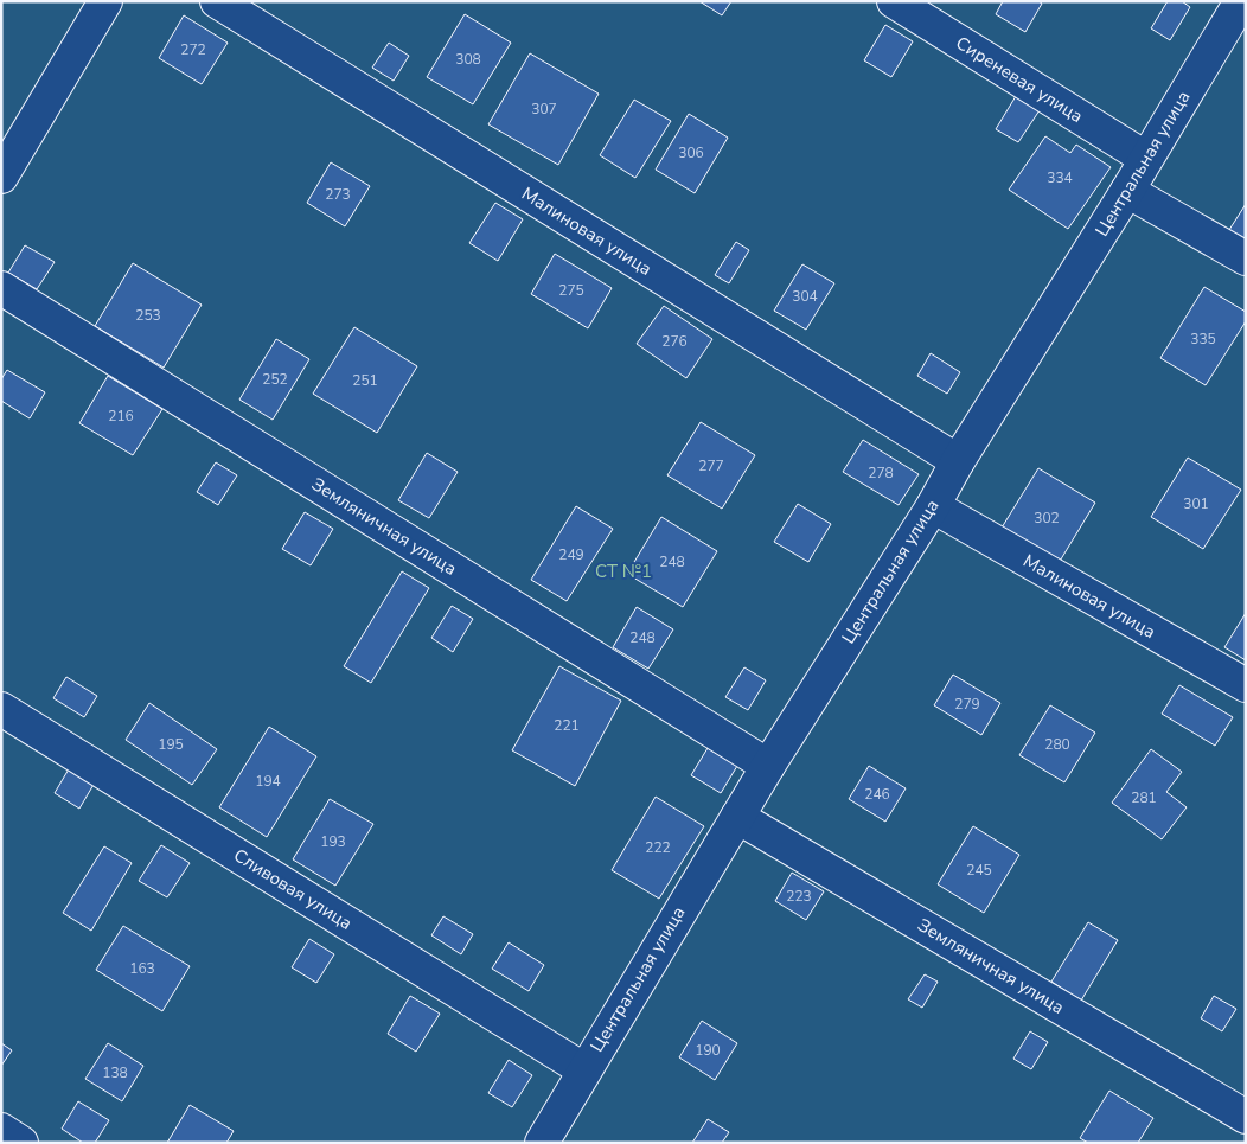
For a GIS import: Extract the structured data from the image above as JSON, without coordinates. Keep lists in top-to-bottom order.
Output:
{
  "streets": {
    "street": [
      "Сиреневая улица",
      "Центральная улица",
      "Малиновая улица",
      "Земляничная улица",
      "Сливовая улица"
    ]
  },
  "crossings": [
    ["Сиреневая улица", "Центральная улица"],
    ["Центральная улица", "Малиновая улица"],
    ["Центральная улица", "Земляничная улица"],
    ["Центральная улица", "Сливовая улица"]
  ],
  "parks": ["СТ №1"],
  "house_numbers": [
    "272",
    "308",
    "307",
    "306",
    "334",
    "273",
    "275",
    "304",
    "253",
    "335",
    "276",
    "252",
    "251",
    "216",
    "277",
    "278",
    "301",
    "302",
    "249",
    "248",
    "248",
    "279",
    "221",
    "195",
    "280",
    "194",
    "246",
    "281",
    "193",
    "222",
    "245",
    "223",
    "163",
    "190",
    "138"
  ]
}
